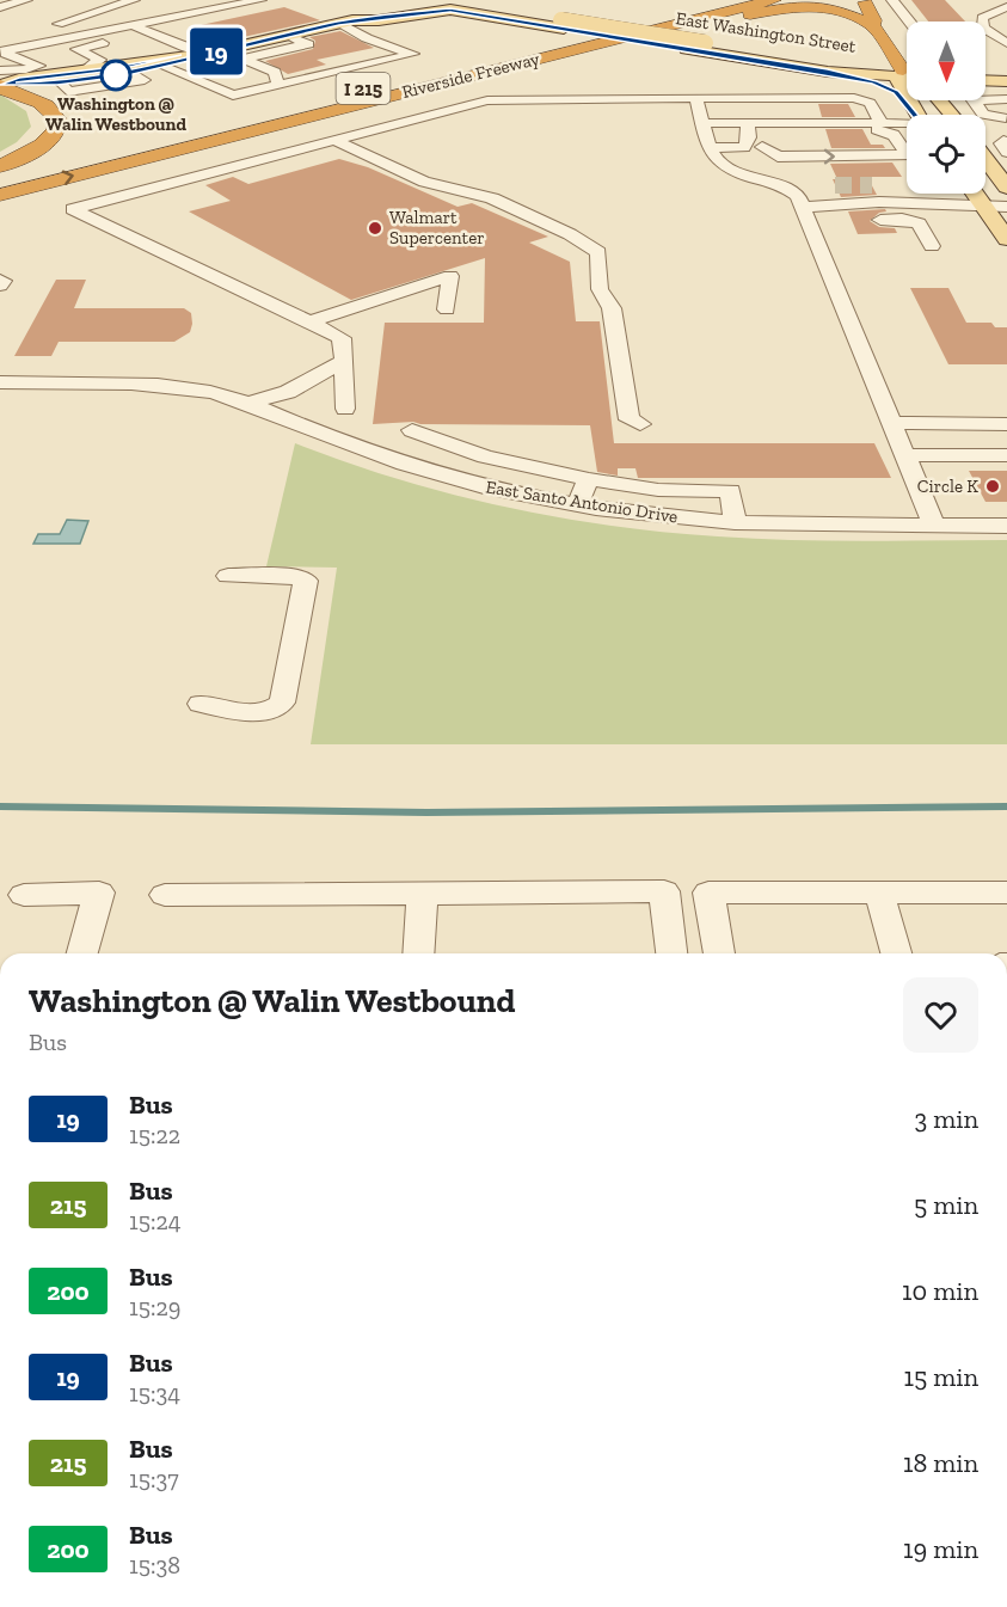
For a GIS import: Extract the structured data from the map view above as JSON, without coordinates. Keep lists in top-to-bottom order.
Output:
{
  "streets": {
    "highway": ["Riverside Freeway", "I 215"],
    "main road": ["East Washington Street"],
    "street": ["East Santo Antonio Drive"]
  },
  "places": ["Washington @ Walin Westbound", "Walmart Supercenter", "Circle K"],
  "lines": ["bus line 19"],
  "north": "bottom",
  "page": {
    "on_map": "19",
    "heading": ["Washington @ Walin Westbound", "Bus"],
    "list": [
      {
        "mark": "19",
        "name": "Bus",
        "note": "15:22",
        "value": "3 min"
      },
      {
        "mark": "215",
        "name": "Bus",
        "note": "15:24",
        "value": "5 min"
      },
      {
        "mark": "200",
        "name": "Bus",
        "note": "15:29",
        "value": "10 min"
      },
      {
        "mark": "19",
        "name": "Bus",
        "note": "15:34",
        "value": "15 min"
      },
      {
        "mark": "215",
        "name": "Bus",
        "note": "15:37",
        "value": "18 min"
      },
      {
        "mark": "200",
        "name": "Bus",
        "note": "15:38",
        "value": "19 min"
      }
    ]
  }
}
